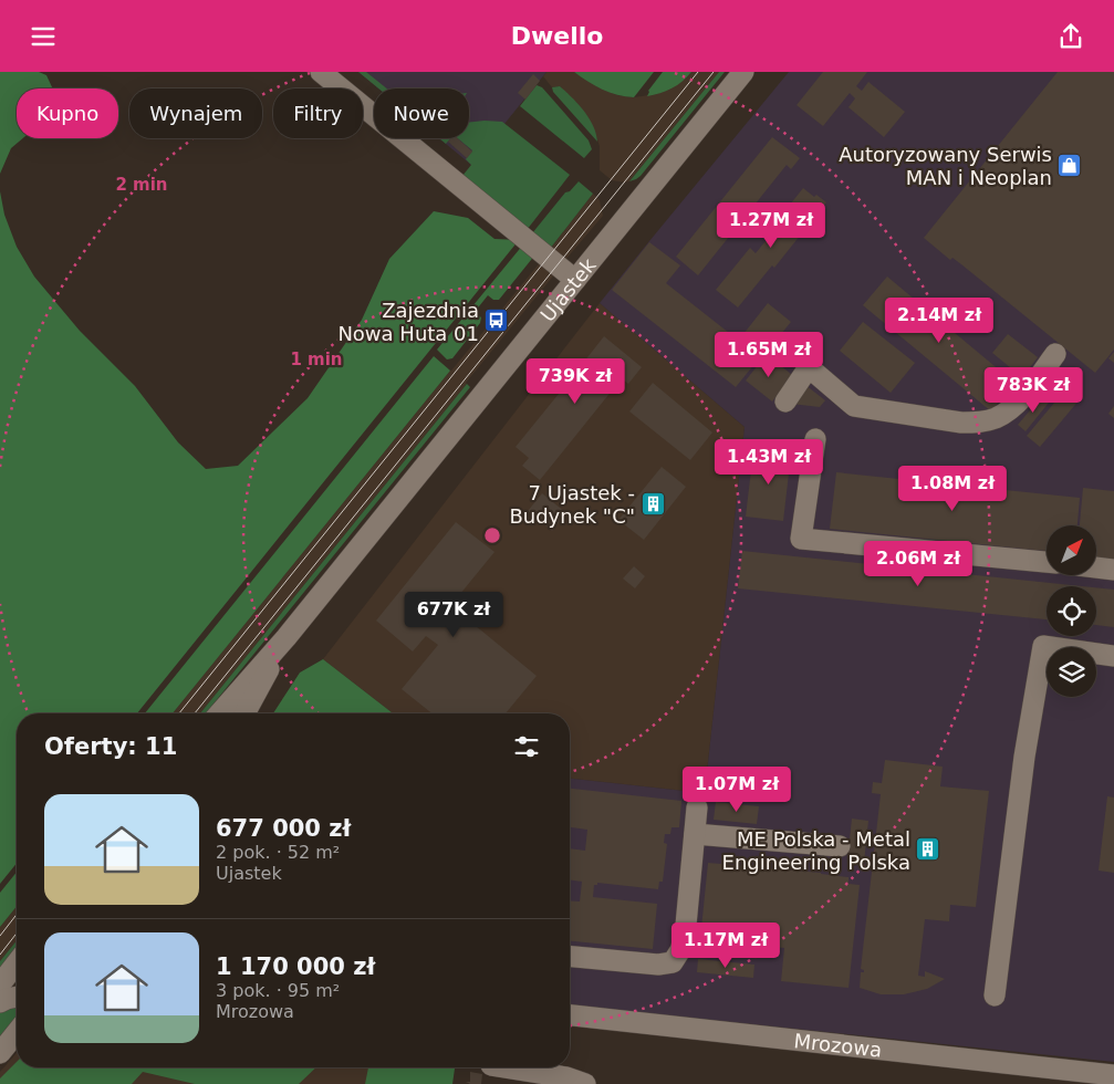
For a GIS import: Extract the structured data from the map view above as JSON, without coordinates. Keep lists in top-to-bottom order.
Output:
{
  "streets": {
    "street": ["Ujastek", "Mrozowa"]
  },
  "places": {
    "shop": ["Autoryzowany Serwis MAN i Neoplan"],
    "bus stop": ["Zajezdnia Nowa Huta 01"],
    "building": ["7 Ujastek - Budynek \"C\"", "ME Polska - Metal Engineering Polska"]
  },
  "north": "top right",
  "page": {
    "header": "Dwello",
    "chip": [
      "Kupno",
      "Wynajem",
      "Filtry",
      "Nowe"
    ],
    "price": [
      "1.27M zł",
      "2.14M zł",
      "1.65M zł",
      "739K zł",
      "783K zł",
      "1.43M zł",
      "1.08M zł",
      "2.06M zł",
      "677K zł",
      "1.07M zł",
      "1.17M zł"
    ],
    "heading": "Oferty: 11",
    "list": [
      {
        "name": "677 000 zł",
        "note": "2 pok. · 52 m² · Ujastek"
      },
      {
        "name": "1 170 000 zł",
        "note": "3 pok. · 95 m² · Mrozowa"
      }
    ]
  },
  "rings": ["2 min", "1 min"]
}
